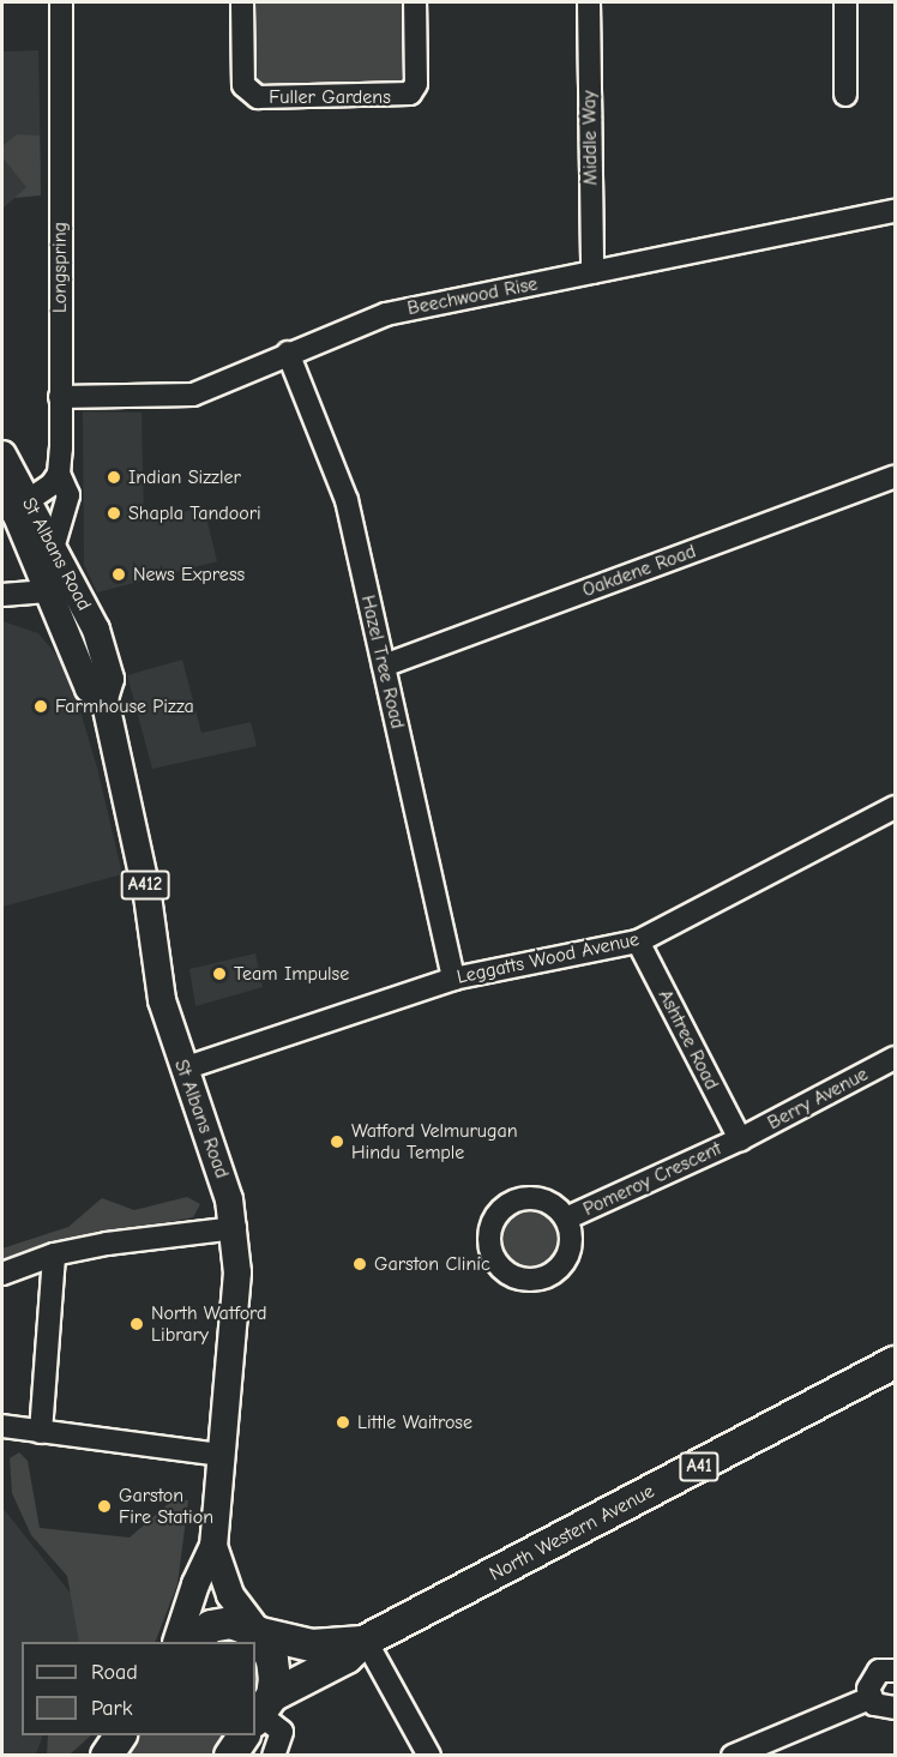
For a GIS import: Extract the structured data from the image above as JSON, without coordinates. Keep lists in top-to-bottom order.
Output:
{
  "streets": {
    "highway": ["A41", "North Western Avenue"],
    "main road": ["St Albans Road", "A412"],
    "street": [
      "Fuller Gardens",
      "Middle Way",
      "Longspring",
      "Beechwood Rise",
      "Oakdene Road",
      "Hazel Tree Road",
      "Leggatts Wood Avenue",
      "Ashtree Road",
      "Berry Avenue",
      "Pomeroy Crescent"
    ]
  },
  "crossings": [
    ["Middle Way", "Beechwood Rise"],
    ["Longspring", "Beechwood Rise"],
    ["Longspring", "St Albans Road"],
    ["Beechwood Rise", "Hazel Tree Road"],
    ["St Albans Road", "Leggatts Wood Avenue"],
    ["St Albans Road", "A41"],
    ["St Albans Road", "North Western Avenue"],
    ["Oakdene Road", "Hazel Tree Road"],
    ["Hazel Tree Road", "Leggatts Wood Avenue"],
    ["Leggatts Wood Avenue", "Ashtree Road"],
    ["Ashtree Road", "Berry Avenue"],
    ["Ashtree Road", "Pomeroy Crescent"],
    ["Berry Avenue", "Pomeroy Crescent"],
    ["A41", "North Western Avenue"]
  ],
  "places": [
    "Indian Sizzler",
    "Shapla Tandoori",
    "News Express",
    "Farmhouse Pizza",
    "Team Impulse",
    "Watford Velmurugan Hindu Temple",
    "Garston Clinic",
    "North Watford Library",
    "Little Waitrose",
    "Garston Fire Station"
  ],
  "legend": ["Road", "Park"]
}
